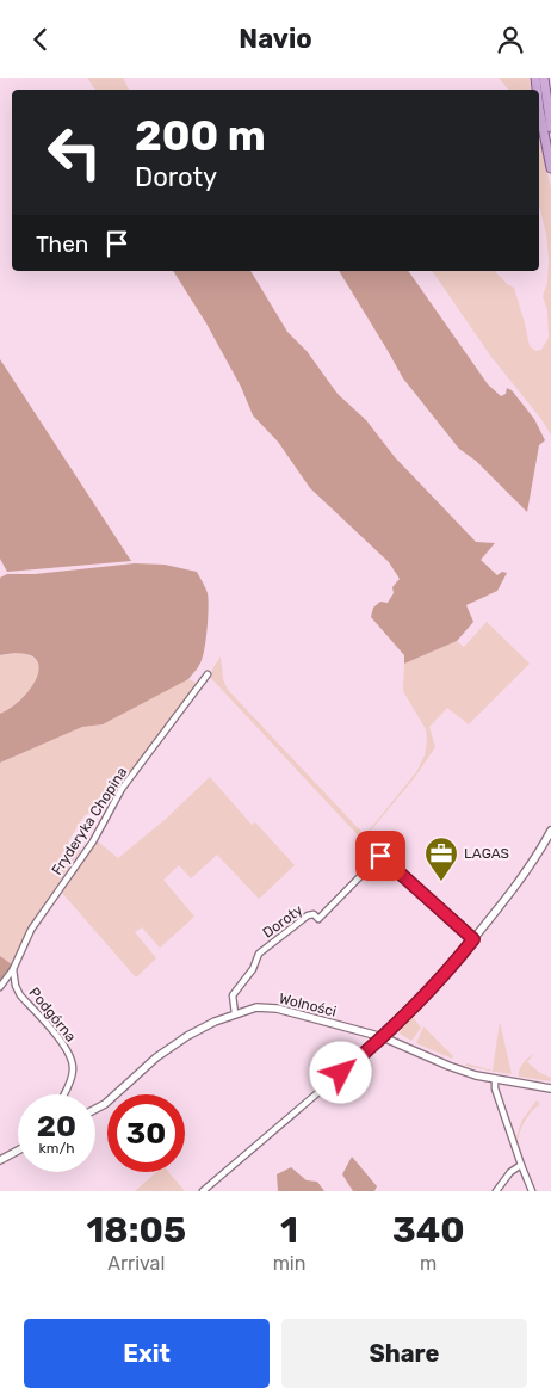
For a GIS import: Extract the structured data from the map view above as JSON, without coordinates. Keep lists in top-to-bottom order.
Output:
{
  "streets": {
    "street": [
      "Fryderyka Chopina",
      "Doroty",
      "Wolności",
      "Podgórna"
    ]
  },
  "crossings": [
    ["Fryderyka Chopina", "Podgórna"],
    ["Doroty", "Wolności"]
  ],
  "places": {
    "office": ["LAGAS"]
  },
  "page": {
    "header": "Navio",
    "turn": ["200 m", "Doroty"],
    "then": "Then",
    "speed": "20 km/h",
    "limit": "30",
    "eta": [
      "18:05",
      "Arrival",
      "1",
      "min",
      "340",
      "m"
    ],
    "buttons": ["Exit", "Share"]
  }
}
